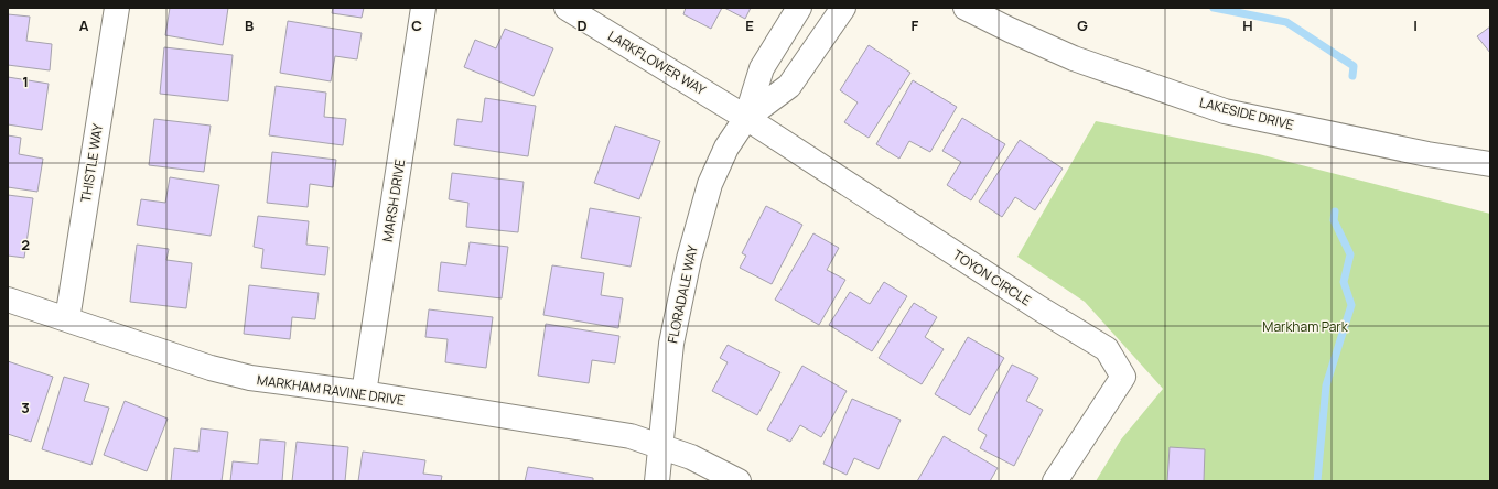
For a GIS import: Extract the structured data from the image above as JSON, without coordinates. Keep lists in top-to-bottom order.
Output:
{
  "streets": {
    "street": [
      "LARKFLOWER WAY",
      "LAKESIDE DRIVE",
      "THISTLE WAY",
      "MARSH DRIVE",
      "TOYON CIRCLE",
      "FLORADALE WAY",
      "MARKHAM RAVINE DRIVE"
    ]
  },
  "crossings": [
    ["LARKFLOWER WAY", "TOYON CIRCLE"],
    ["LARKFLOWER WAY", "FLORADALE WAY"],
    ["THISTLE WAY", "MARKHAM RAVINE DRIVE"],
    ["MARSH DRIVE", "MARKHAM RAVINE DRIVE"],
    ["TOYON CIRCLE", "FLORADALE WAY"],
    ["FLORADALE WAY", "MARKHAM RAVINE DRIVE"]
  ],
  "parks": ["Markham Park"],
  "grid": {
    "columns": [
      "A",
      "B",
      "C",
      "D",
      "E",
      "F",
      "G",
      "H",
      "I"
    ],
    "rows": ["1", "2", "3"]
  }
}
